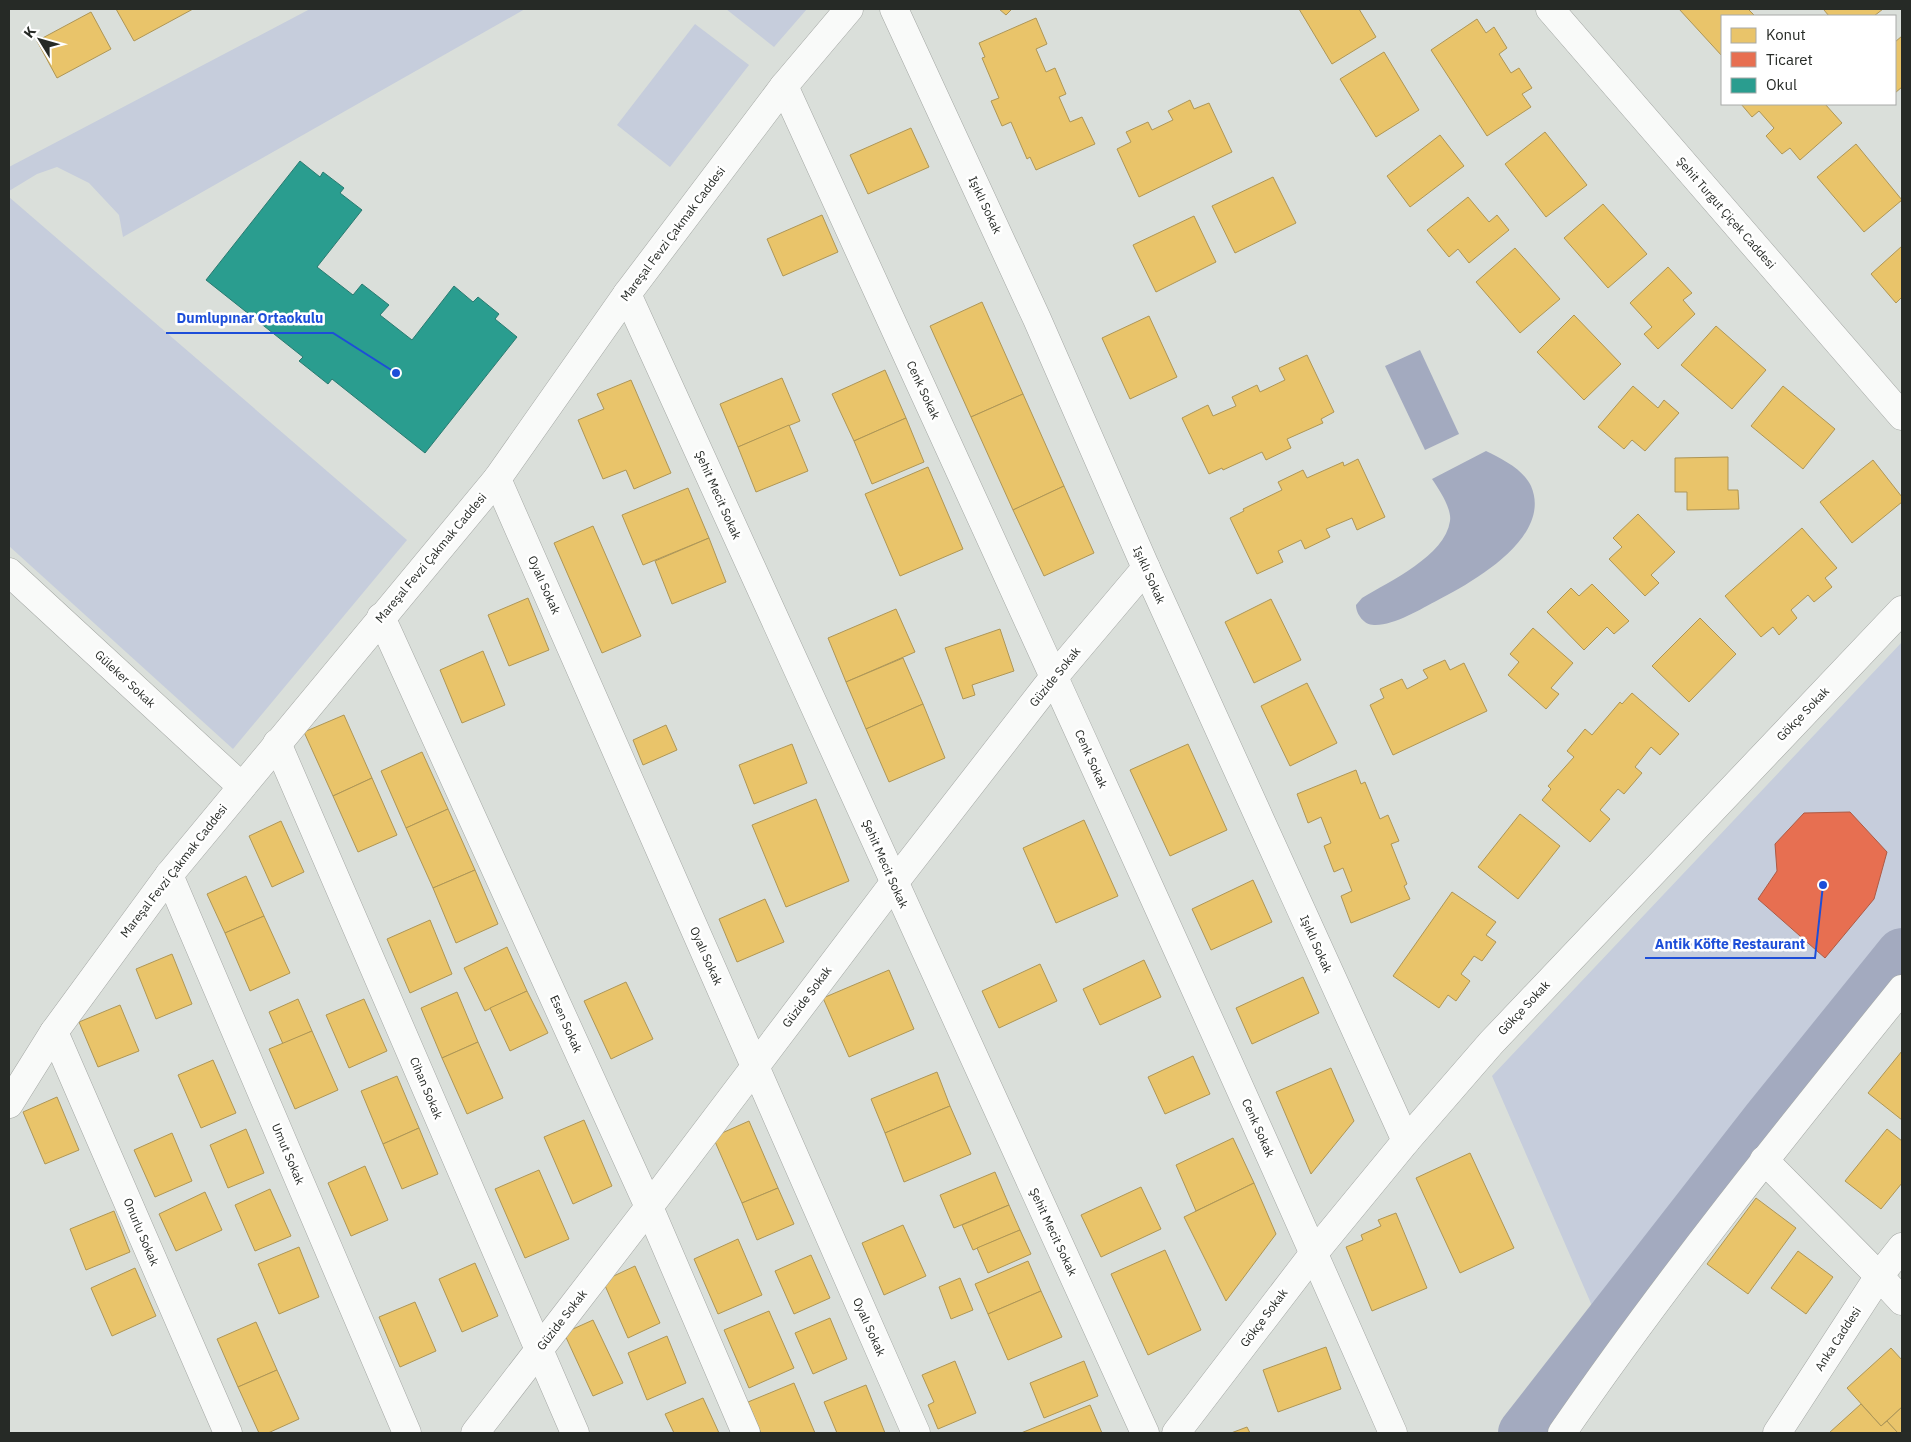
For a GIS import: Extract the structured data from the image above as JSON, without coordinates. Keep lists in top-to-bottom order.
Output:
{
  "streets": {
    "street": [
      "Işıklı Sokak",
      "Şehit Turgut Çiçek Caddesi",
      "Mareşal Fevzi Çakmak Caddesi",
      "Cenk Sokak",
      "Şehit Mecit Sokak",
      "Oyalı Sokak",
      "Güzide Sokak",
      "Güleker Sokak",
      "Gökçe Sokak",
      "Esen Sokak",
      "Cihan Sokak",
      "Umut Sokak",
      "Onurlu Sokak",
      "Anka Caddesi"
    ]
  },
  "crossings": [
    ["Işıklı Sokak", "Güzide Sokak"],
    ["Işıklı Sokak", "Gökçe Sokak"],
    ["Mareşal Fevzi Çakmak Caddesi", "Cenk Sokak"],
    ["Mareşal Fevzi Çakmak Caddesi", "Şehit Mecit Sokak"],
    ["Mareşal Fevzi Çakmak Caddesi", "Oyalı Sokak"],
    ["Mareşal Fevzi Çakmak Caddesi", "Güleker Sokak"],
    ["Mareşal Fevzi Çakmak Caddesi", "Esen Sokak"],
    ["Mareşal Fevzi Çakmak Caddesi", "Cihan Sokak"],
    ["Mareşal Fevzi Çakmak Caddesi", "Umut Sokak"],
    ["Mareşal Fevzi Çakmak Caddesi", "Onurlu Sokak"],
    ["Cenk Sokak", "Güzide Sokak"],
    ["Cenk Sokak", "Gökçe Sokak"],
    ["Şehit Mecit Sokak", "Güzide Sokak"],
    ["Oyalı Sokak", "Güzide Sokak"],
    ["Güzide Sokak", "Esen Sokak"],
    ["Güzide Sokak", "Cihan Sokak"]
  ],
  "places": ["Dumlupınar Ortaokulu", "Antik Köfte Restaurant"],
  "legend": ["Konut", "Ticaret", "Okul"],
  "north": "top left"
}
